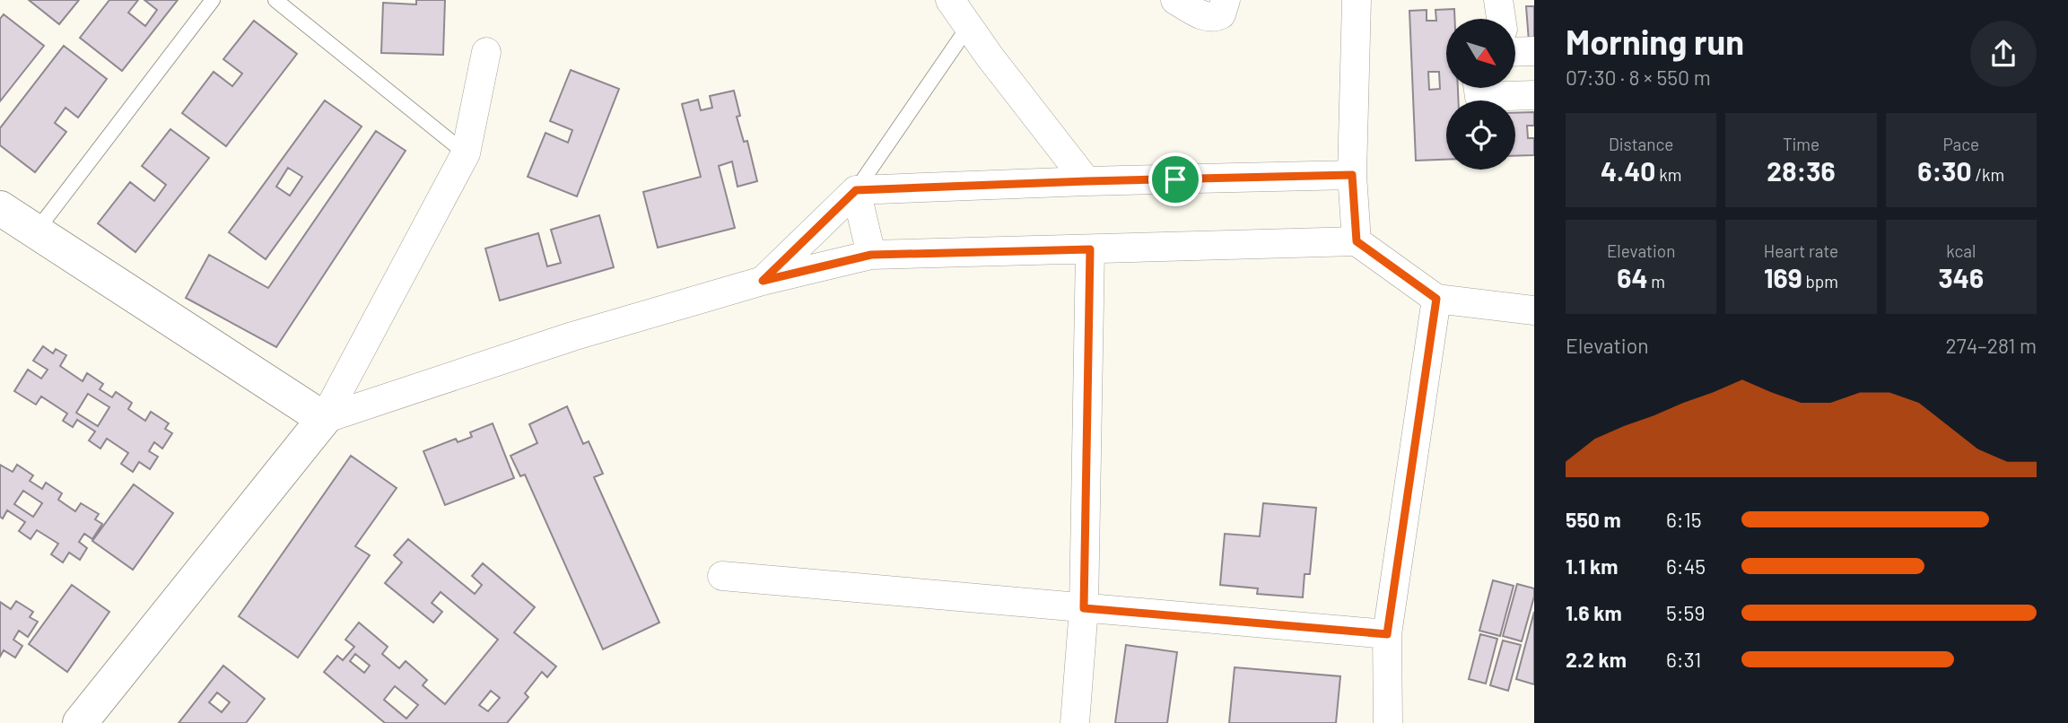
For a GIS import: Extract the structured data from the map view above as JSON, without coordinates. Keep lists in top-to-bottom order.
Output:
{
  "north": "bottom right",
  "page": {
    "heading": ["Morning run", "07:30 · 8 × 550 m"],
    "stats": [
      ["Distance", "4.40 km"],
      ["Time", "28:36"],
      ["Pace", "6:30 /km"],
      ["Elevation", "64 m"],
      ["Heart rate", "169 bpm"],
      ["kcal", "346"]
    ],
    "chart": ["Elevation", "274–281 m"],
    "list": [
      {
        "name": "550 m",
        "note": "6:15"
      },
      {
        "name": "1.1 km",
        "note": "6:45"
      },
      {
        "name": "1.6 km",
        "note": "5:59"
      },
      {
        "name": "2.2 km",
        "note": "6:31"
      }
    ]
  }
}
